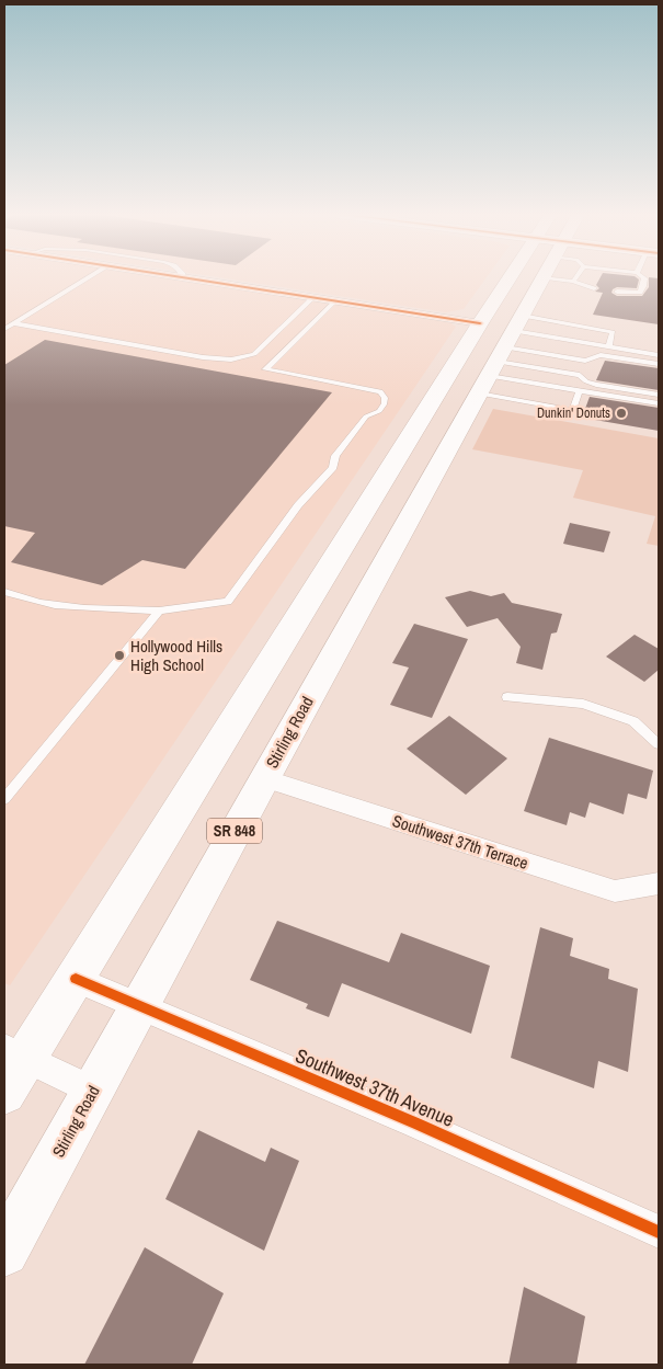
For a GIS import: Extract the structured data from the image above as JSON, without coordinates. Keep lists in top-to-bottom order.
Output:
{
  "streets": {
    "main road": ["Stirling Road", "SR 848"],
    "street": ["Southwest 37th Terrace", "Southwest 37th Avenue"]
  },
  "crossings": [
    ["Stirling Road", "Southwest 37th Terrace"],
    ["Stirling Road", "Southwest 37th Avenue"]
  ],
  "places": ["Dunkin' Donuts", "Hollywood Hills High School"]
}
